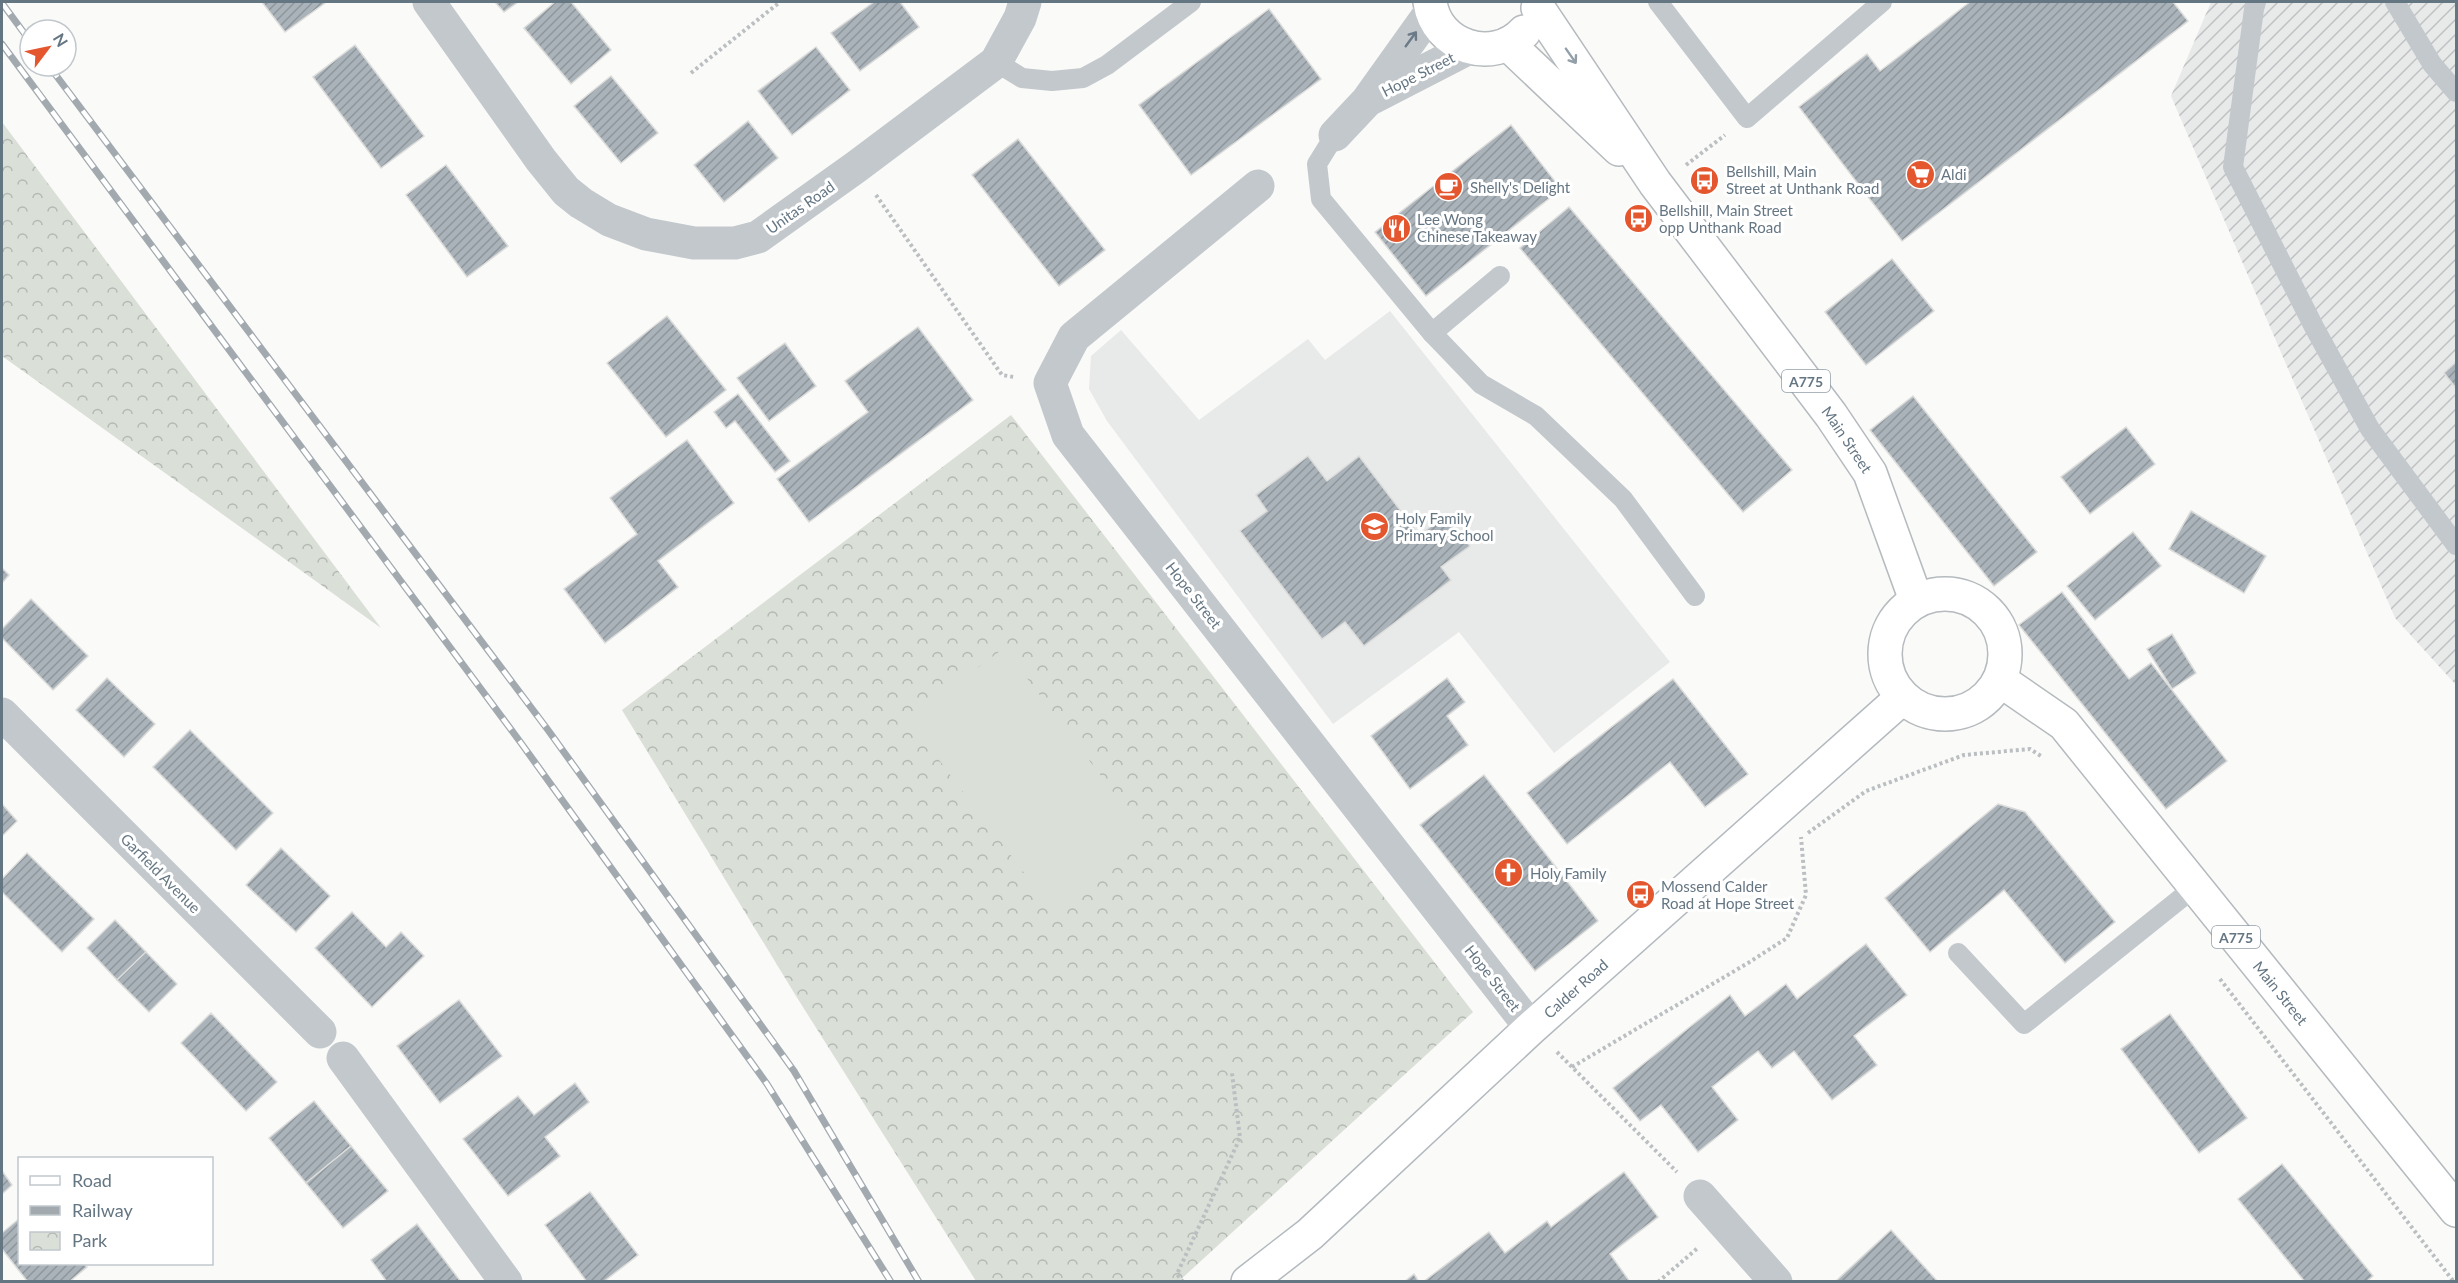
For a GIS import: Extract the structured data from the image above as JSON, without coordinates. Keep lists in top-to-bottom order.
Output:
{
  "streets": {
    "main road": ["A775", "Main Street", "Calder Road"],
    "street": ["Hope Street", "Unitas Road", "Garfield Avenue"]
  },
  "crossings": [
    ["Hope Street", "Calder Road"],
    ["Main Street", "Calder Road"]
  ],
  "places": {
    "supermarket": ["Aldi"],
    "bus stop": ["Bellshill, Main Street at Unthank Road", "Bellshill, Main Street opp Unthank Road", "Mossend Calder Road at Hope Street"],
    "cafe": ["Shelly's Delight"],
    "restaurant": ["Lee Wong Chinese Takeaway"],
    "school or university": ["Holy Family Primary School"],
    "church": ["Holy Family"]
  },
  "legend": ["Road", "Railway", "Park"],
  "north": "top right"
}
